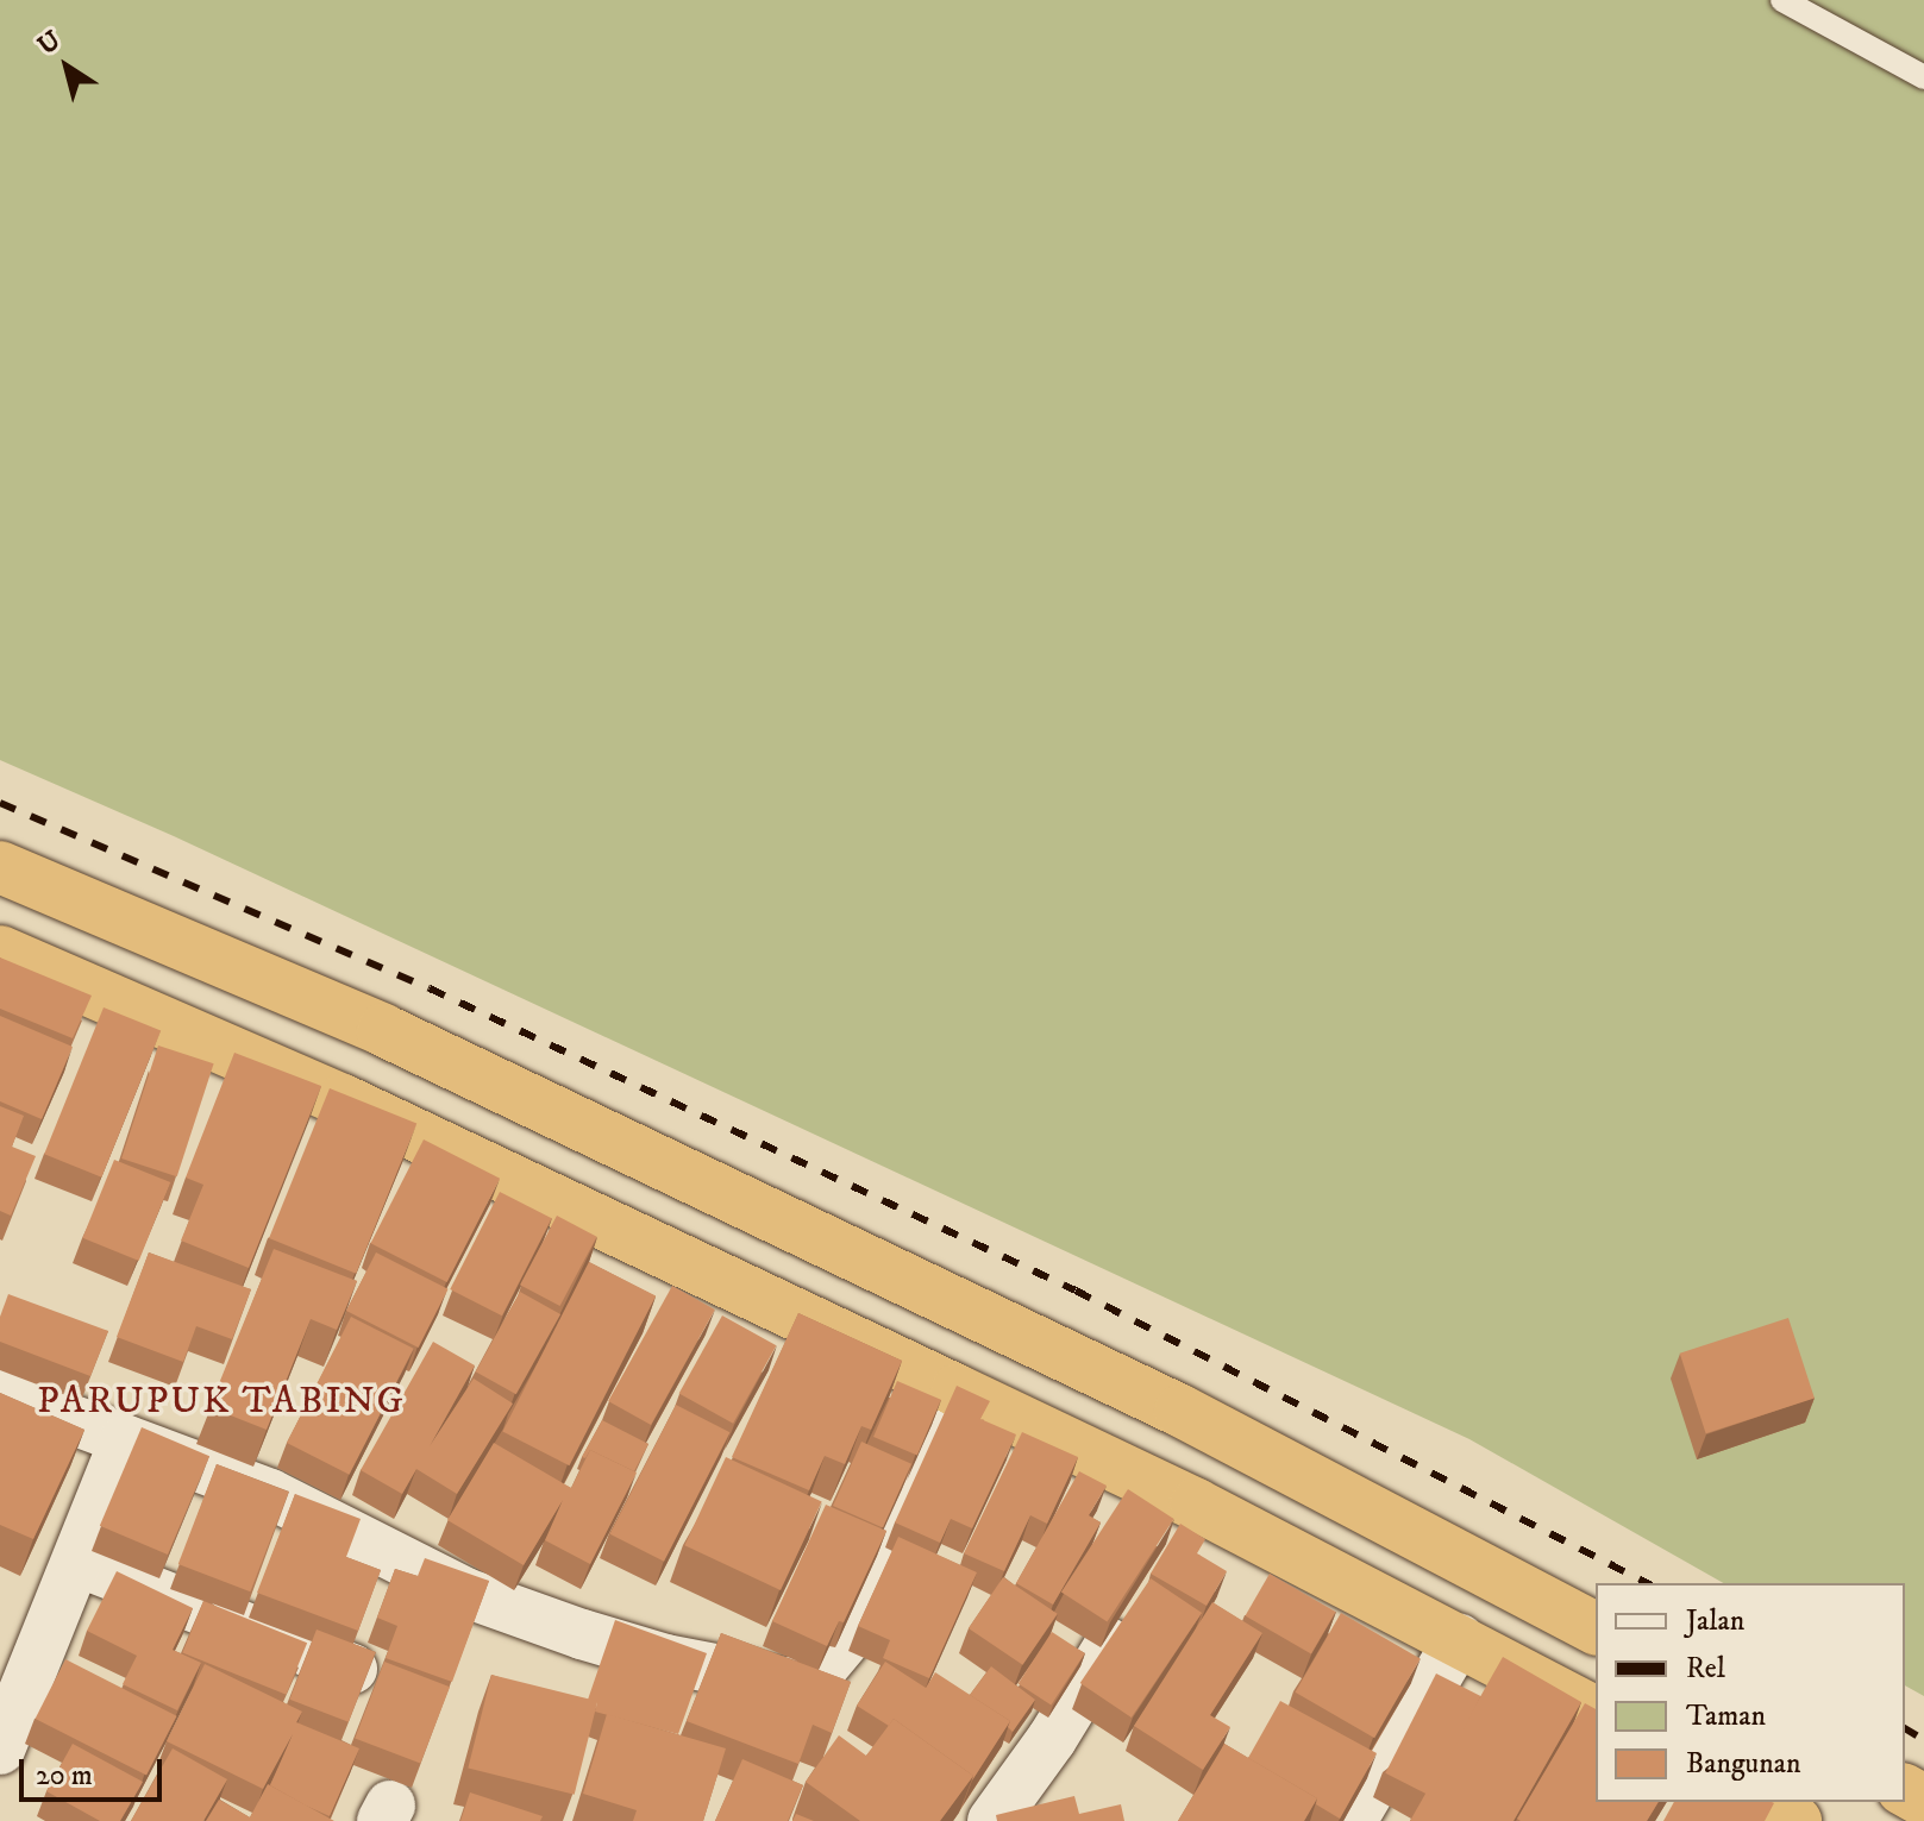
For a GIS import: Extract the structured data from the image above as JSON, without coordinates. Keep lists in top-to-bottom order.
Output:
{
  "districts": ["PARUPUK TABING"],
  "legend": [
    "Jalan",
    "Rel",
    "Taman",
    "Bangunan"
  ],
  "scale_bar": "20 m",
  "north": "top left"
}
